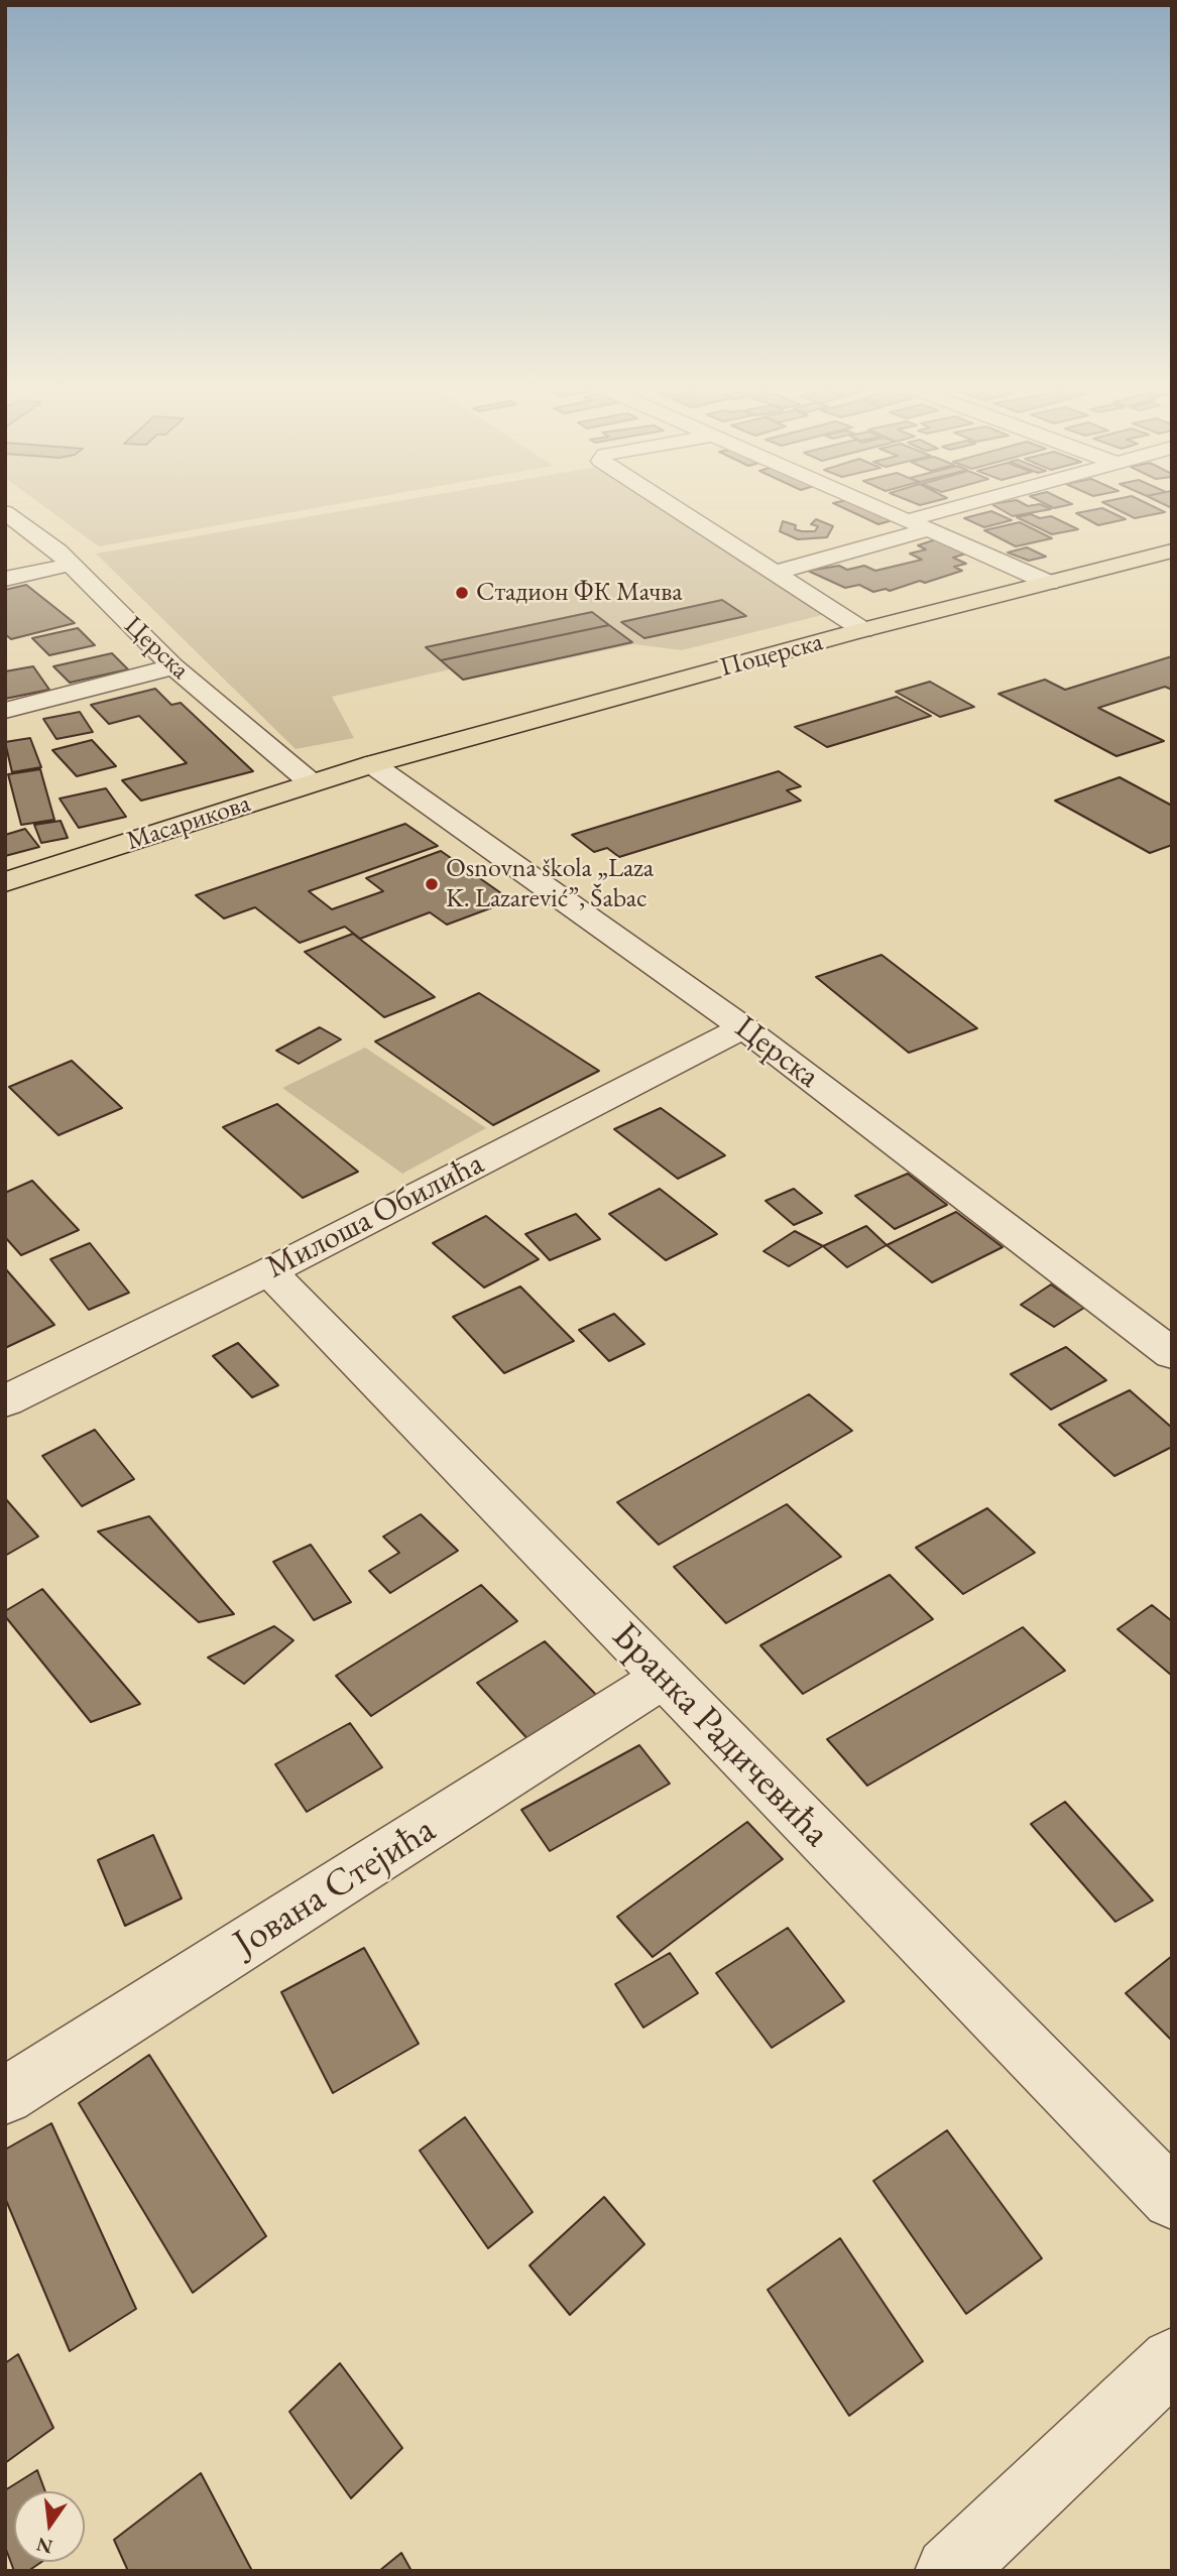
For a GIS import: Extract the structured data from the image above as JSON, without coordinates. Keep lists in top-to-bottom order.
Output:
{
  "streets": {
    "main road": ["Поцерска", "Масарикова"],
    "street": [
      "Церска",
      "Милоша Обилића",
      "Бранка Радичевића",
      "Јована Стејића"
    ]
  },
  "crossings": [
    ["Церска", "Поцерска"],
    ["Церска", "Масарикова"],
    ["Церска", "Милоша Обилића"],
    ["Поцерска", "Масарикова"],
    ["Милоша Обилића", "Бранка Радичевића"],
    ["Бранка Радичевића", "Јована Стејића"]
  ],
  "places": ["Стадион ФК Мачва", "Osnovna škola „Laza K. Lazarević”, Šabac"],
  "north": "bottom"
}
